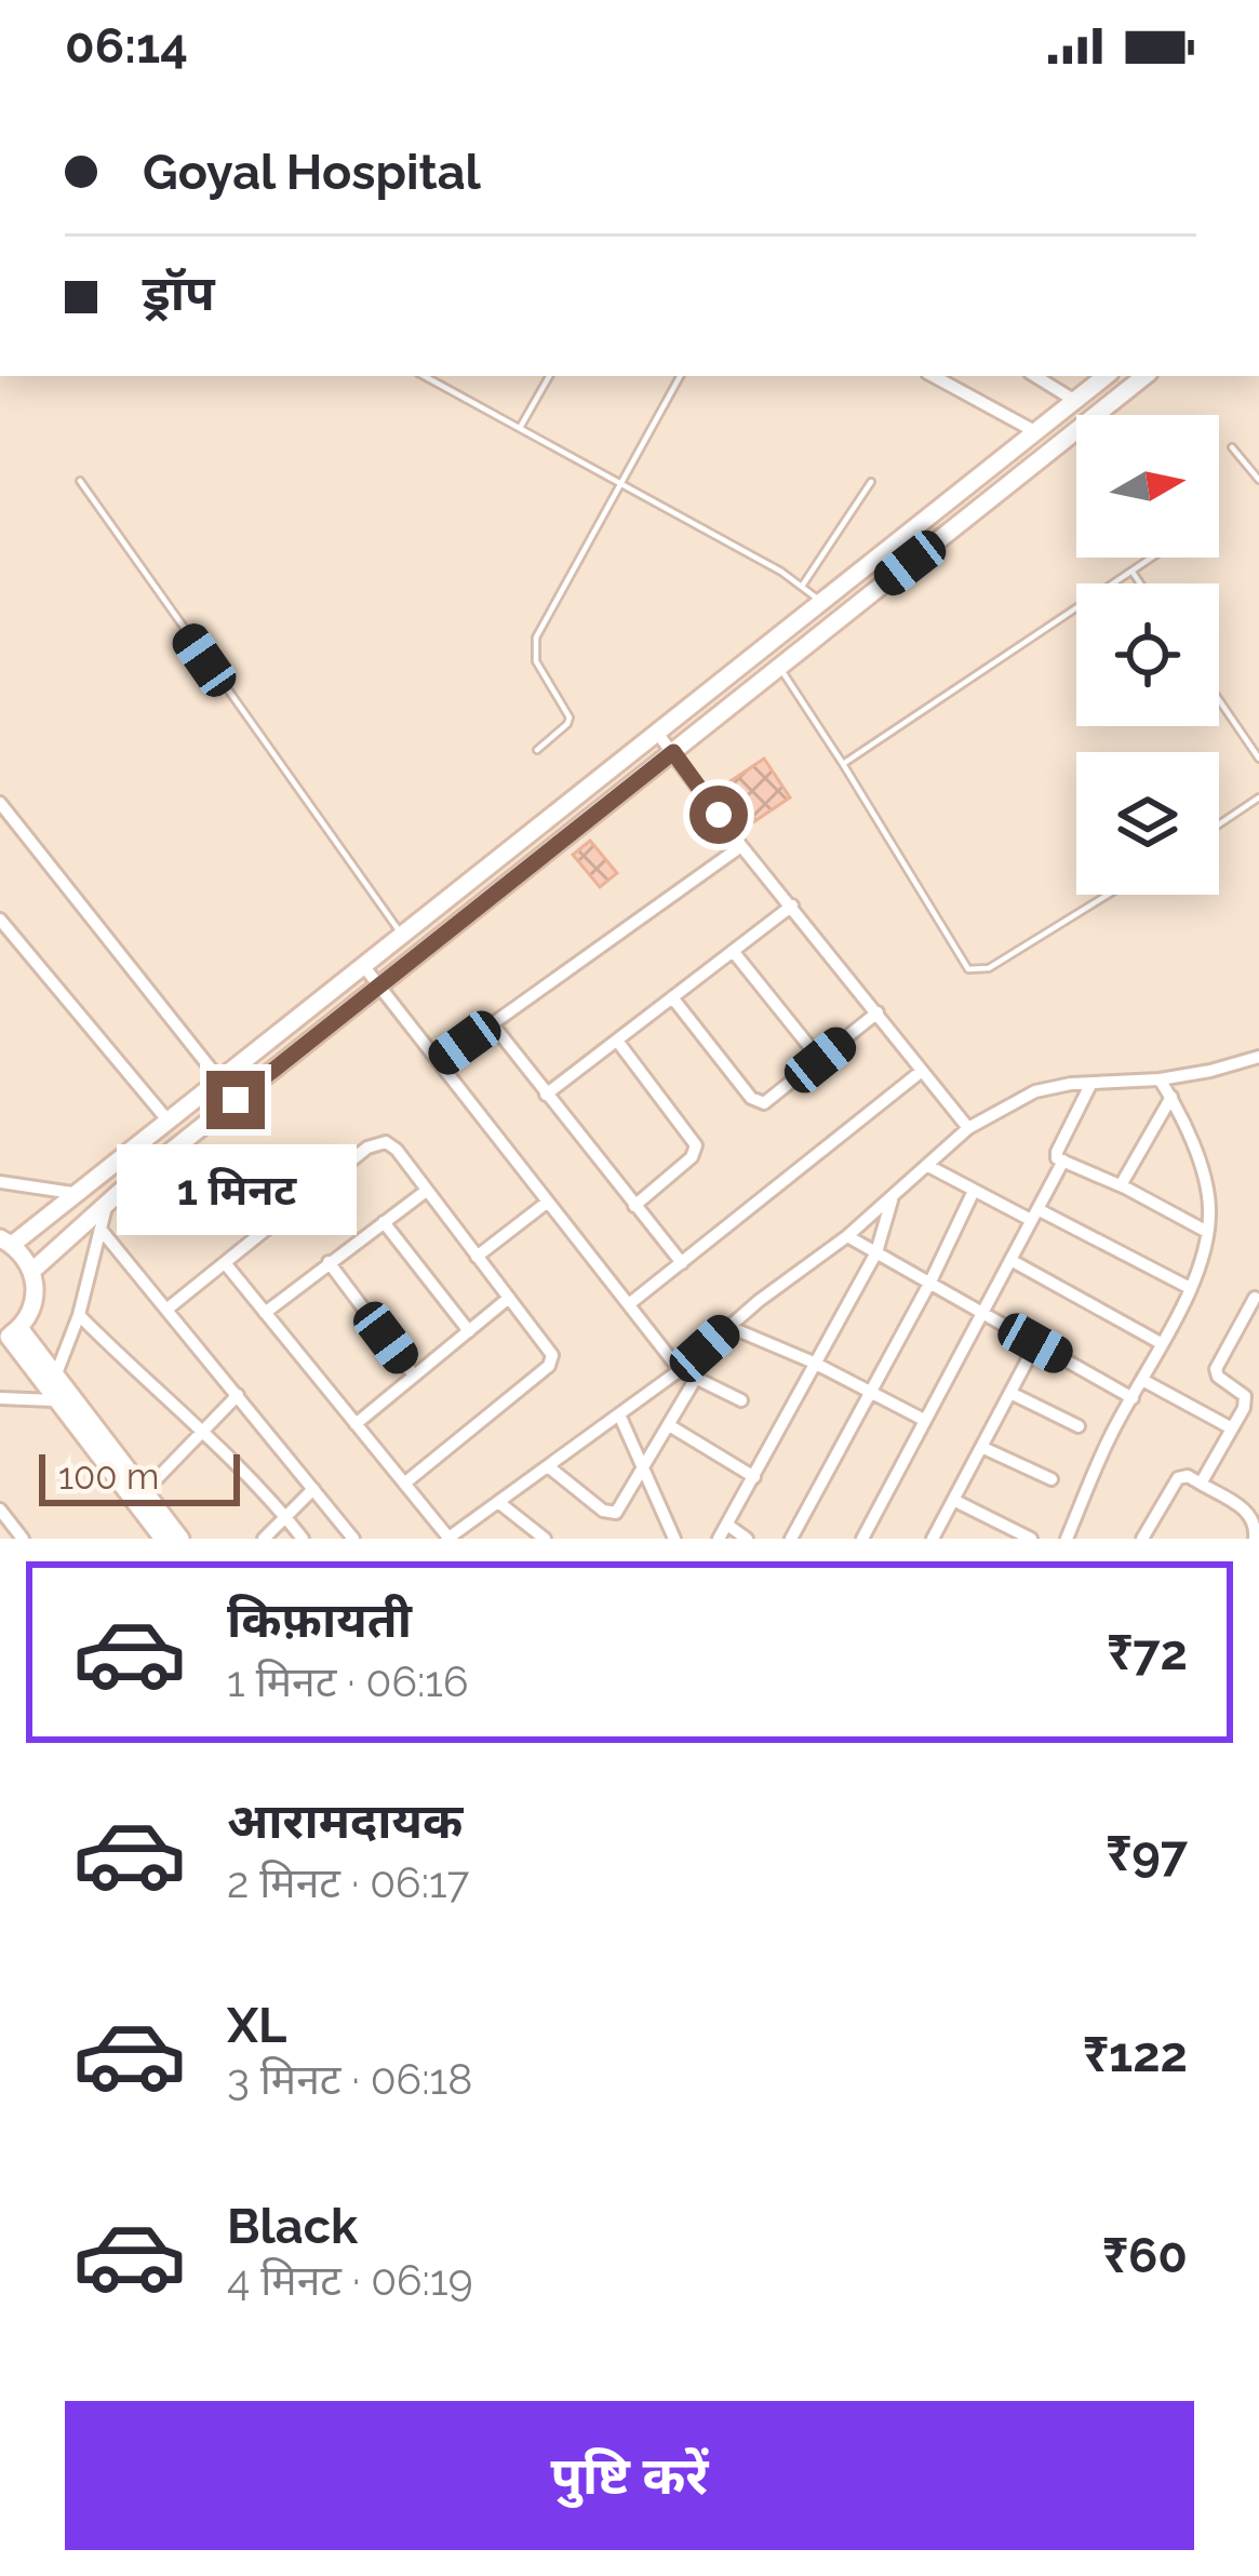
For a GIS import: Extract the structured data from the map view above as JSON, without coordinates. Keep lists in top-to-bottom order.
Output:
{
  "scale_bar": "100 m",
  "north": "right",
  "page": {
    "status": "06:14",
    "banner": ["Goyal Hospital", "ड्रॉप"],
    "bubble": "1 मिनट",
    "scale": "100 m",
    "list": [
      {
        "name": "किफ़ायती",
        "note": "1 मिनट · 06:16",
        "value": "₹72"
      },
      {
        "name": "आरामदायक",
        "note": "2 मिनट · 06:17",
        "value": "₹97"
      },
      {
        "name": "XL",
        "note": "3 मिनट · 06:18",
        "value": "₹122"
      },
      {
        "name": "Black",
        "note": "4 मिनट · 06:19",
        "value": "₹60"
      }
    ],
    "buttons": "पुष्टि करें"
  }
}
